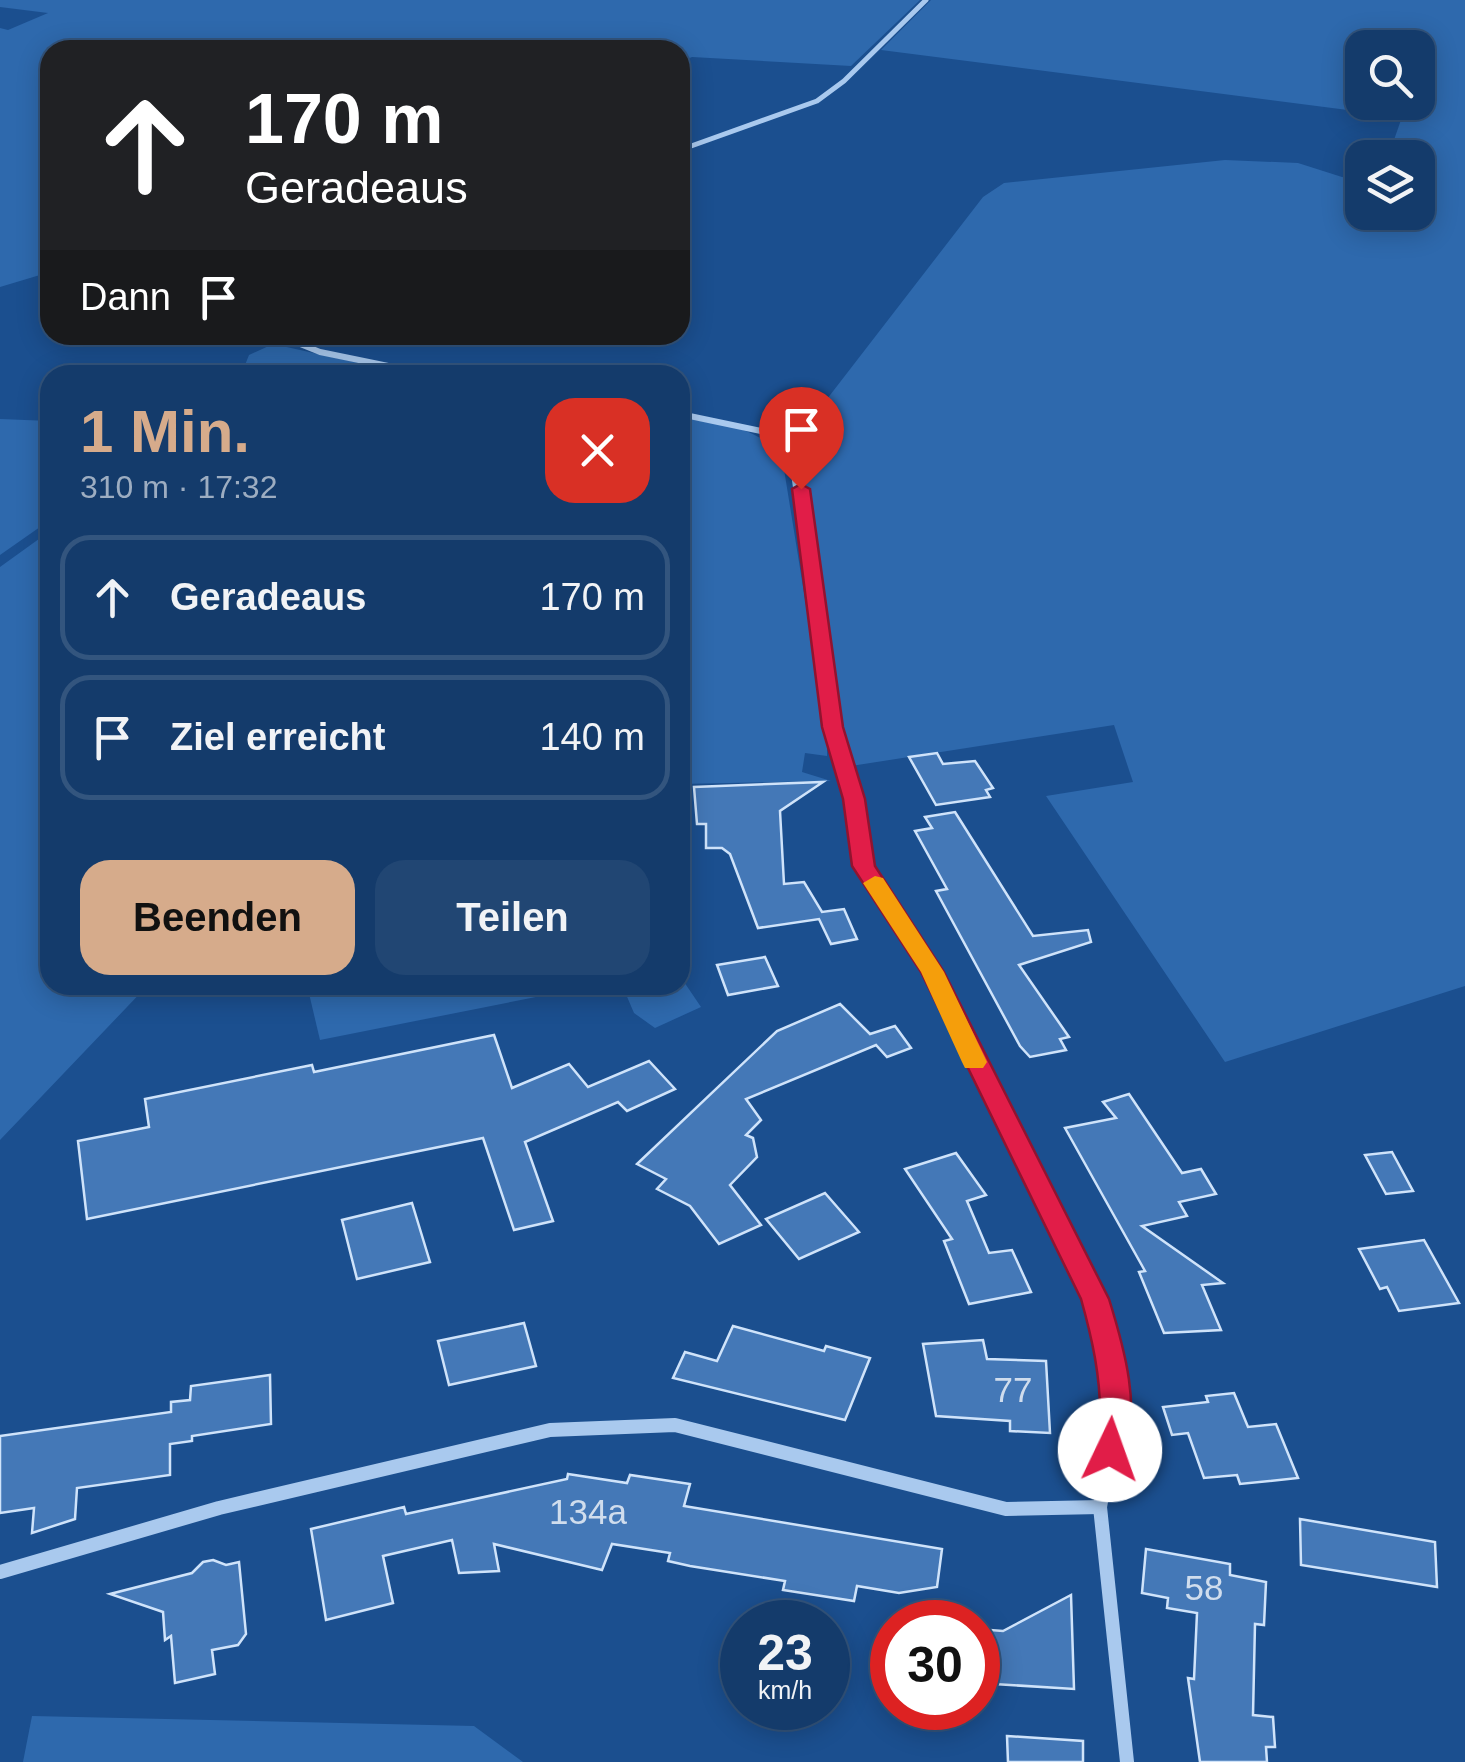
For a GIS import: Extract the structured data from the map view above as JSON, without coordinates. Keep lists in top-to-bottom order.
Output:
{
  "house_numbers": ["77", "134a", "58"],
  "page": {
    "turn": ["170 m", "Geradeaus"],
    "then": "Dann",
    "heading": ["1 Min.", "310 m · 17:32"],
    "list": [
      {
        "name": "Geradeaus",
        "value": "170 m"
      },
      {
        "name": "Ziel erreicht",
        "value": "140 m"
      }
    ],
    "buttons": ["Beenden", "Teilen"],
    "speed": "23 km/h",
    "limit": "30"
  }
}
